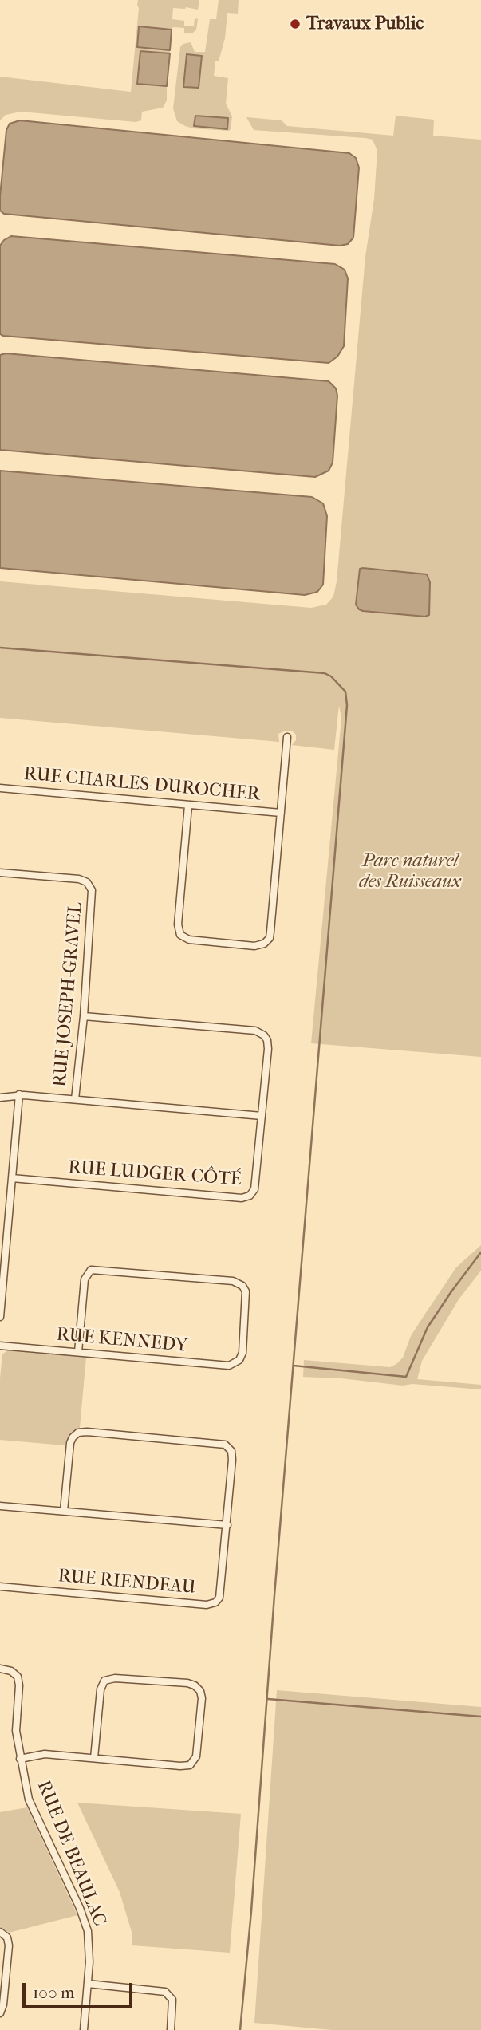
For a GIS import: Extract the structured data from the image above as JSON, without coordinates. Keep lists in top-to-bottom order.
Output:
{
  "streets": {
    "street": [
      "RUE CHARLES-DUROCHER",
      "RUE JOSEPH-GRAVEL",
      "RUE LUDGER-CÔTÉ",
      "RUE KENNEDY",
      "RUE RIENDEAU",
      "RUE DE BEAULAC"
    ]
  },
  "crossings": [
    ["RUE JOSEPH-GRAVEL", "RUE LUDGER-CÔTÉ"]
  ],
  "parks": ["Parc naturel des Ruisseaux"],
  "places": ["Travaux Public"],
  "scale_bar": "100 m"
}
